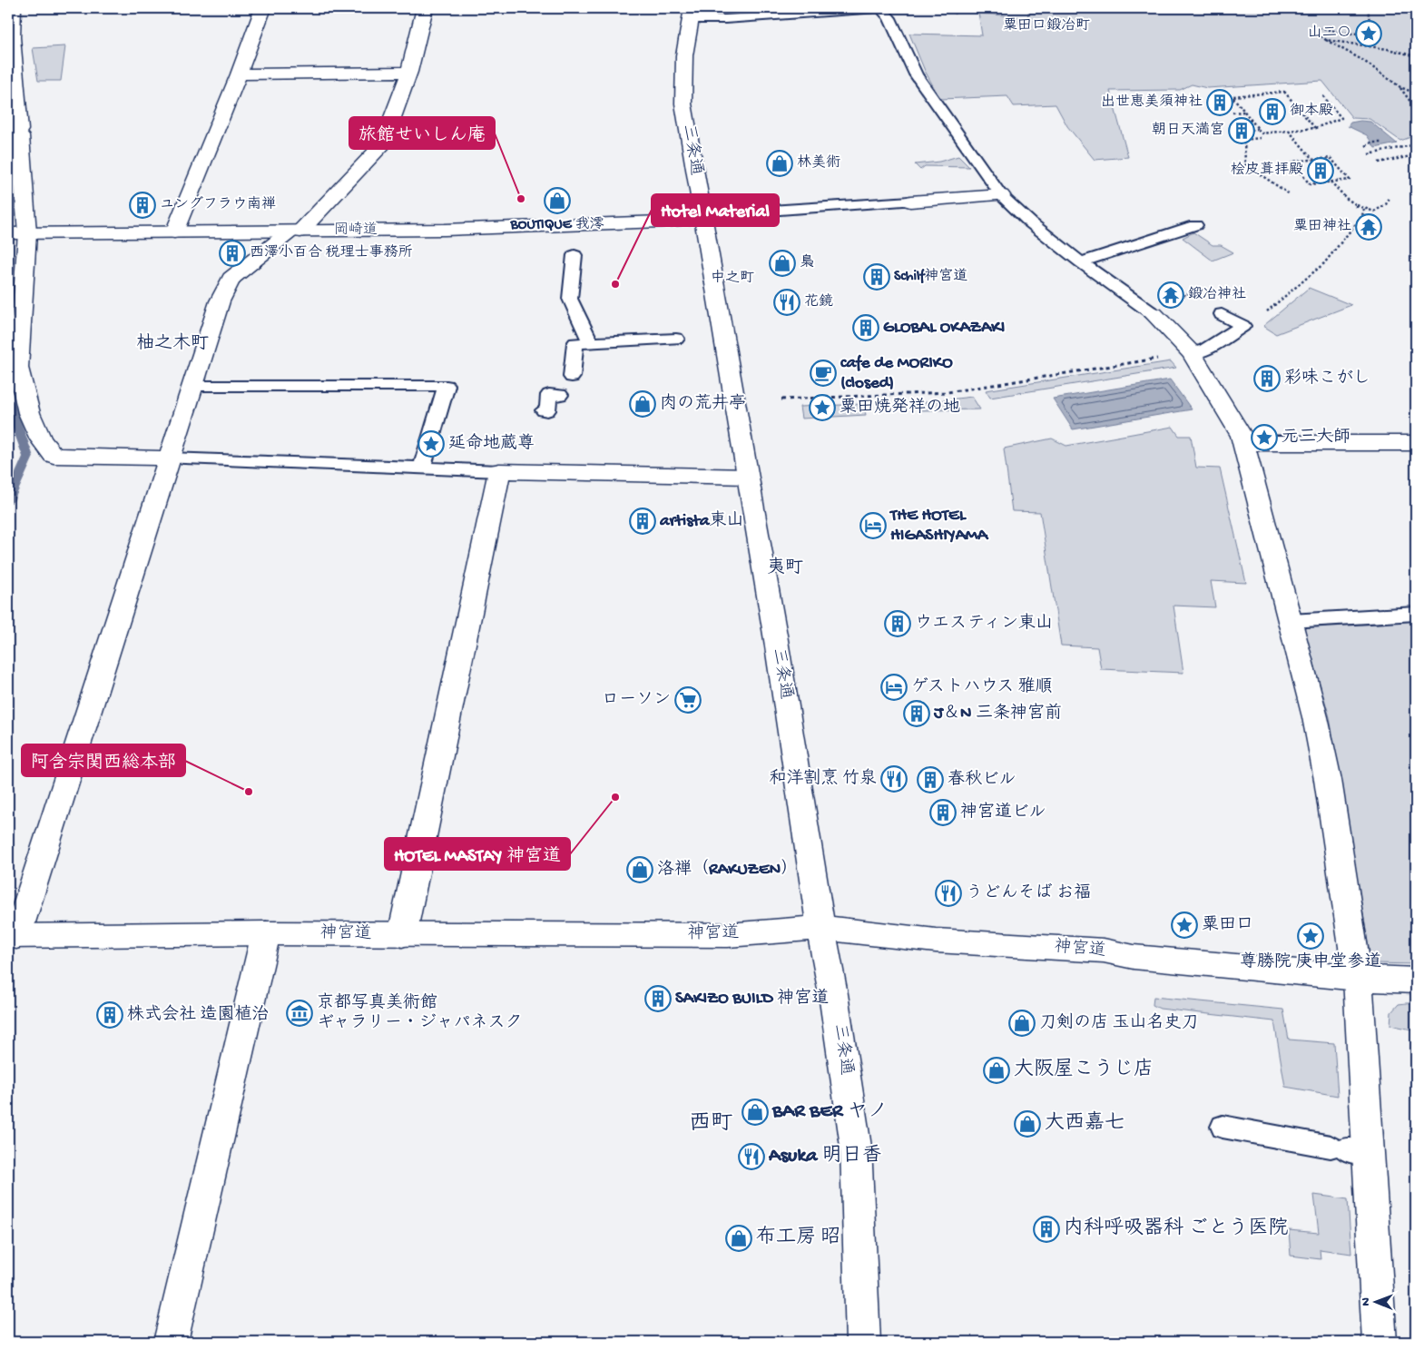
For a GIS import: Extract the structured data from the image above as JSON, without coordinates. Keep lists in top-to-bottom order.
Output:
{
  "streets": {
    "street": ["三条通", "岡崎道", "神宮道"]
  },
  "crossings": [
    ["三条通", "岡崎道"],
    ["三条通", "神宮道"]
  ],
  "districts": [
    "粟田口鍛冶町",
    "中之町",
    "柚之木町",
    "夷町",
    "西町"
  ],
  "places": {
    "place": [
      "山二〇",
      "粟田焼発祥の地",
      "元三大師",
      "延命地蔵尊",
      "粟田口",
      "尊勝院 庚申堂参道"
    ],
    "building": [
      "出世恵美須神社",
      "御本殿",
      "朝日天満宮",
      "桧皮葺拝殿",
      "ユングフラウ南禅",
      "西澤小百合 税理士事務所",
      "Schilf神宮道",
      "GLOBAL OKAZAKI",
      "彩味こがし",
      "artista東山",
      "ウエスティン東山",
      "J＆N 三条神宮前",
      "春秋ビル",
      "神宮道ビル",
      "SAKIZO BUILD 神宮道",
      "株式会社 造園植治",
      "内科呼吸器科 ごとう医院"
    ],
    "shop": [
      "林美術",
      "BOUTIQUE 我澪",
      "梟",
      "肉の荒井亭",
      "洛禅（RAKUZEN）",
      "刀剣の店 玉山名史刀",
      "大阪屋こうじ店",
      "BAR BER ヤノ",
      "大西嘉七",
      "布工房 昭"
    ],
    "other": [
      "旅館せいしん庵",
      "Hotel Material",
      "阿含宗関西総本部",
      "HOTEL MASTAY 神宮道"
    ],
    "temple": ["粟田神社", "鍛冶神社"],
    "restaurant": [
      "花鏡",
      "和洋割烹 竹泉",
      "うどんそば お福",
      "Asuka 明日香"
    ],
    "cafe": ["cafe de MORIKO (closed)"],
    "hotel": ["THE HOTEL HIGASHIYAMA", "ゲストハウス 雅順"],
    "supermarket": ["ローソン"],
    "museum": ["京都写真美術館 ギャラリー・ジャパネスク"]
  },
  "north": "left"
}
